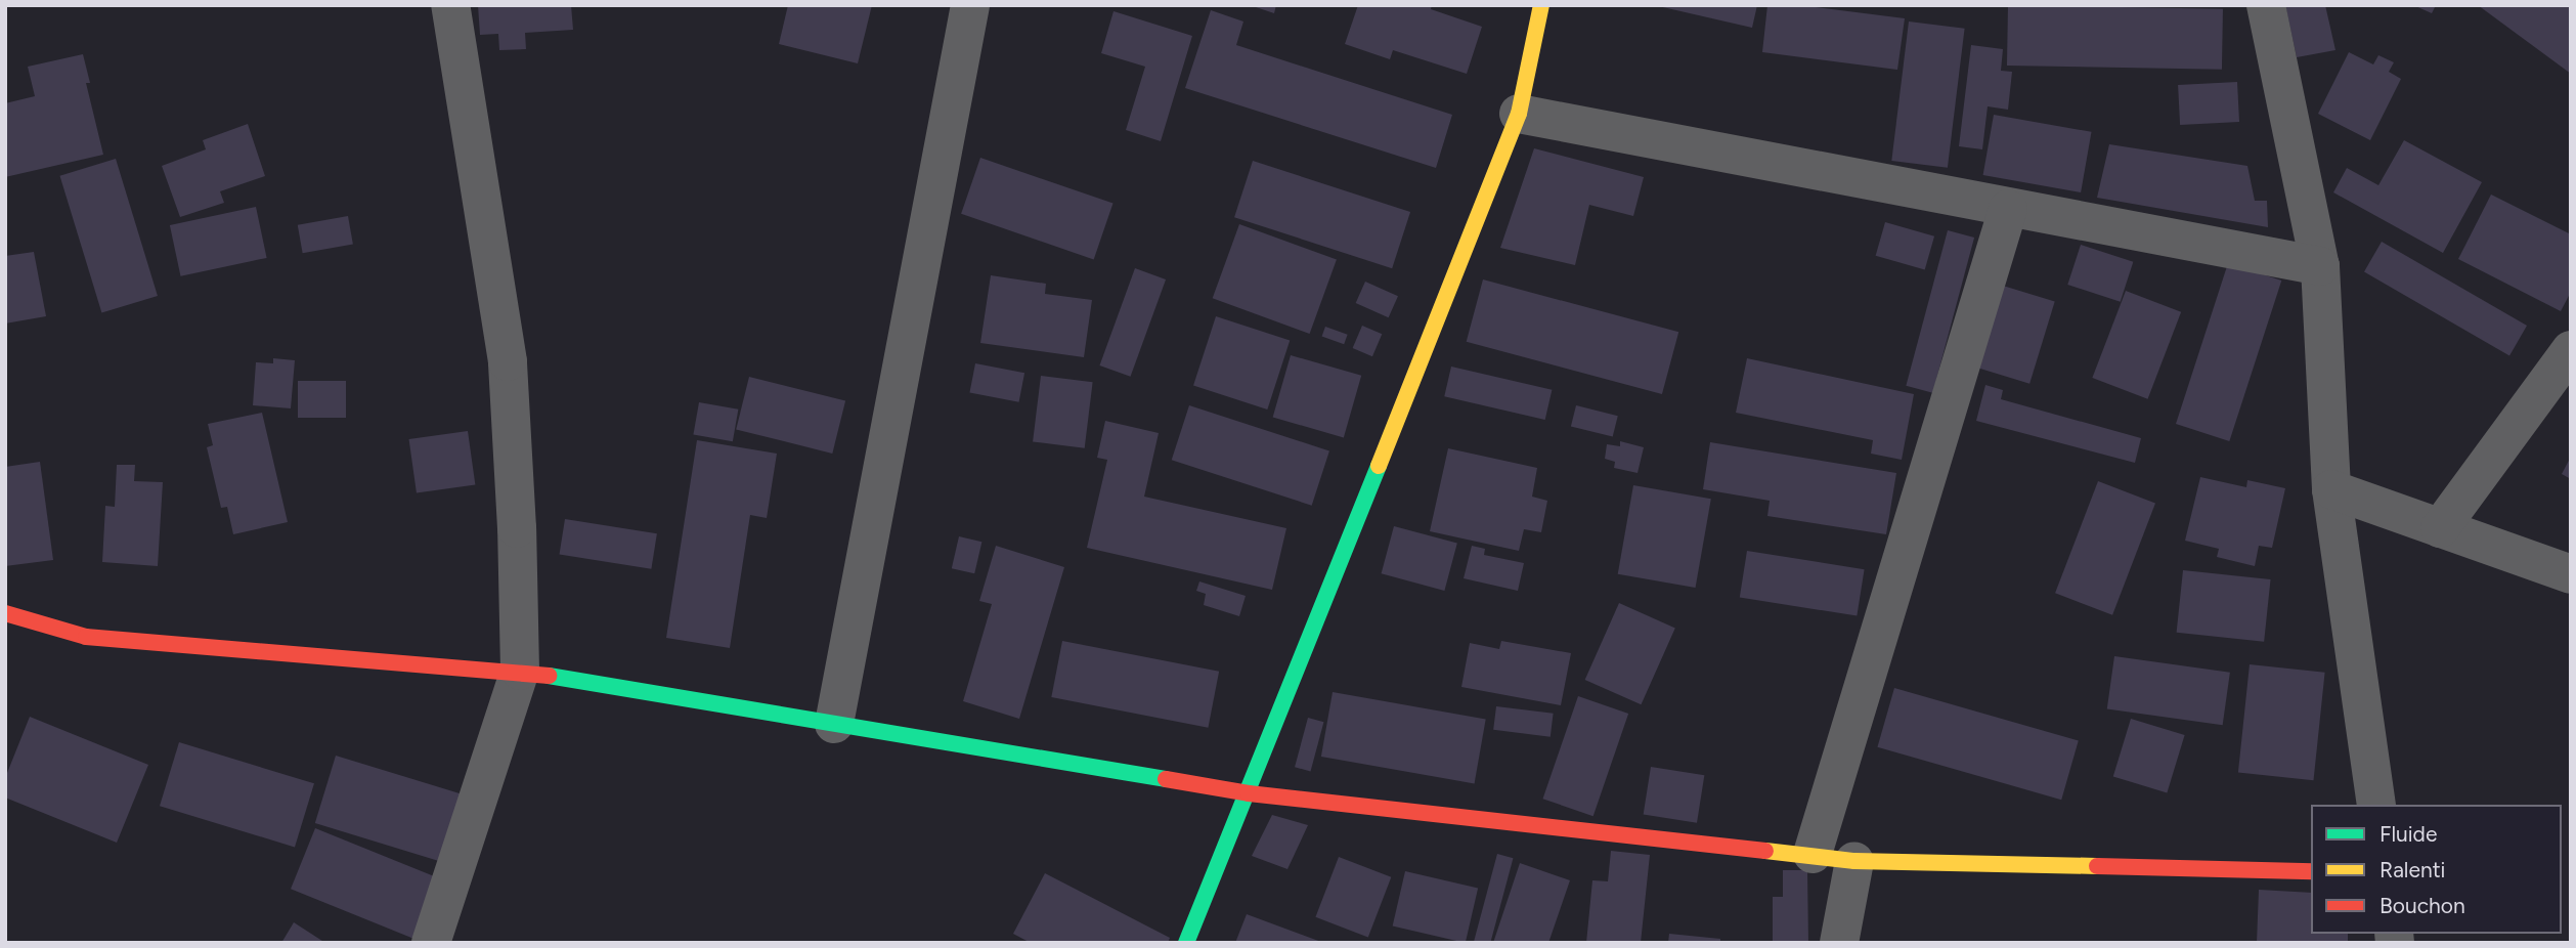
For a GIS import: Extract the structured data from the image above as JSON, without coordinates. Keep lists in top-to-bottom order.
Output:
{
  "legend": ["Fluide", "Ralenti", "Bouchon"]
}
